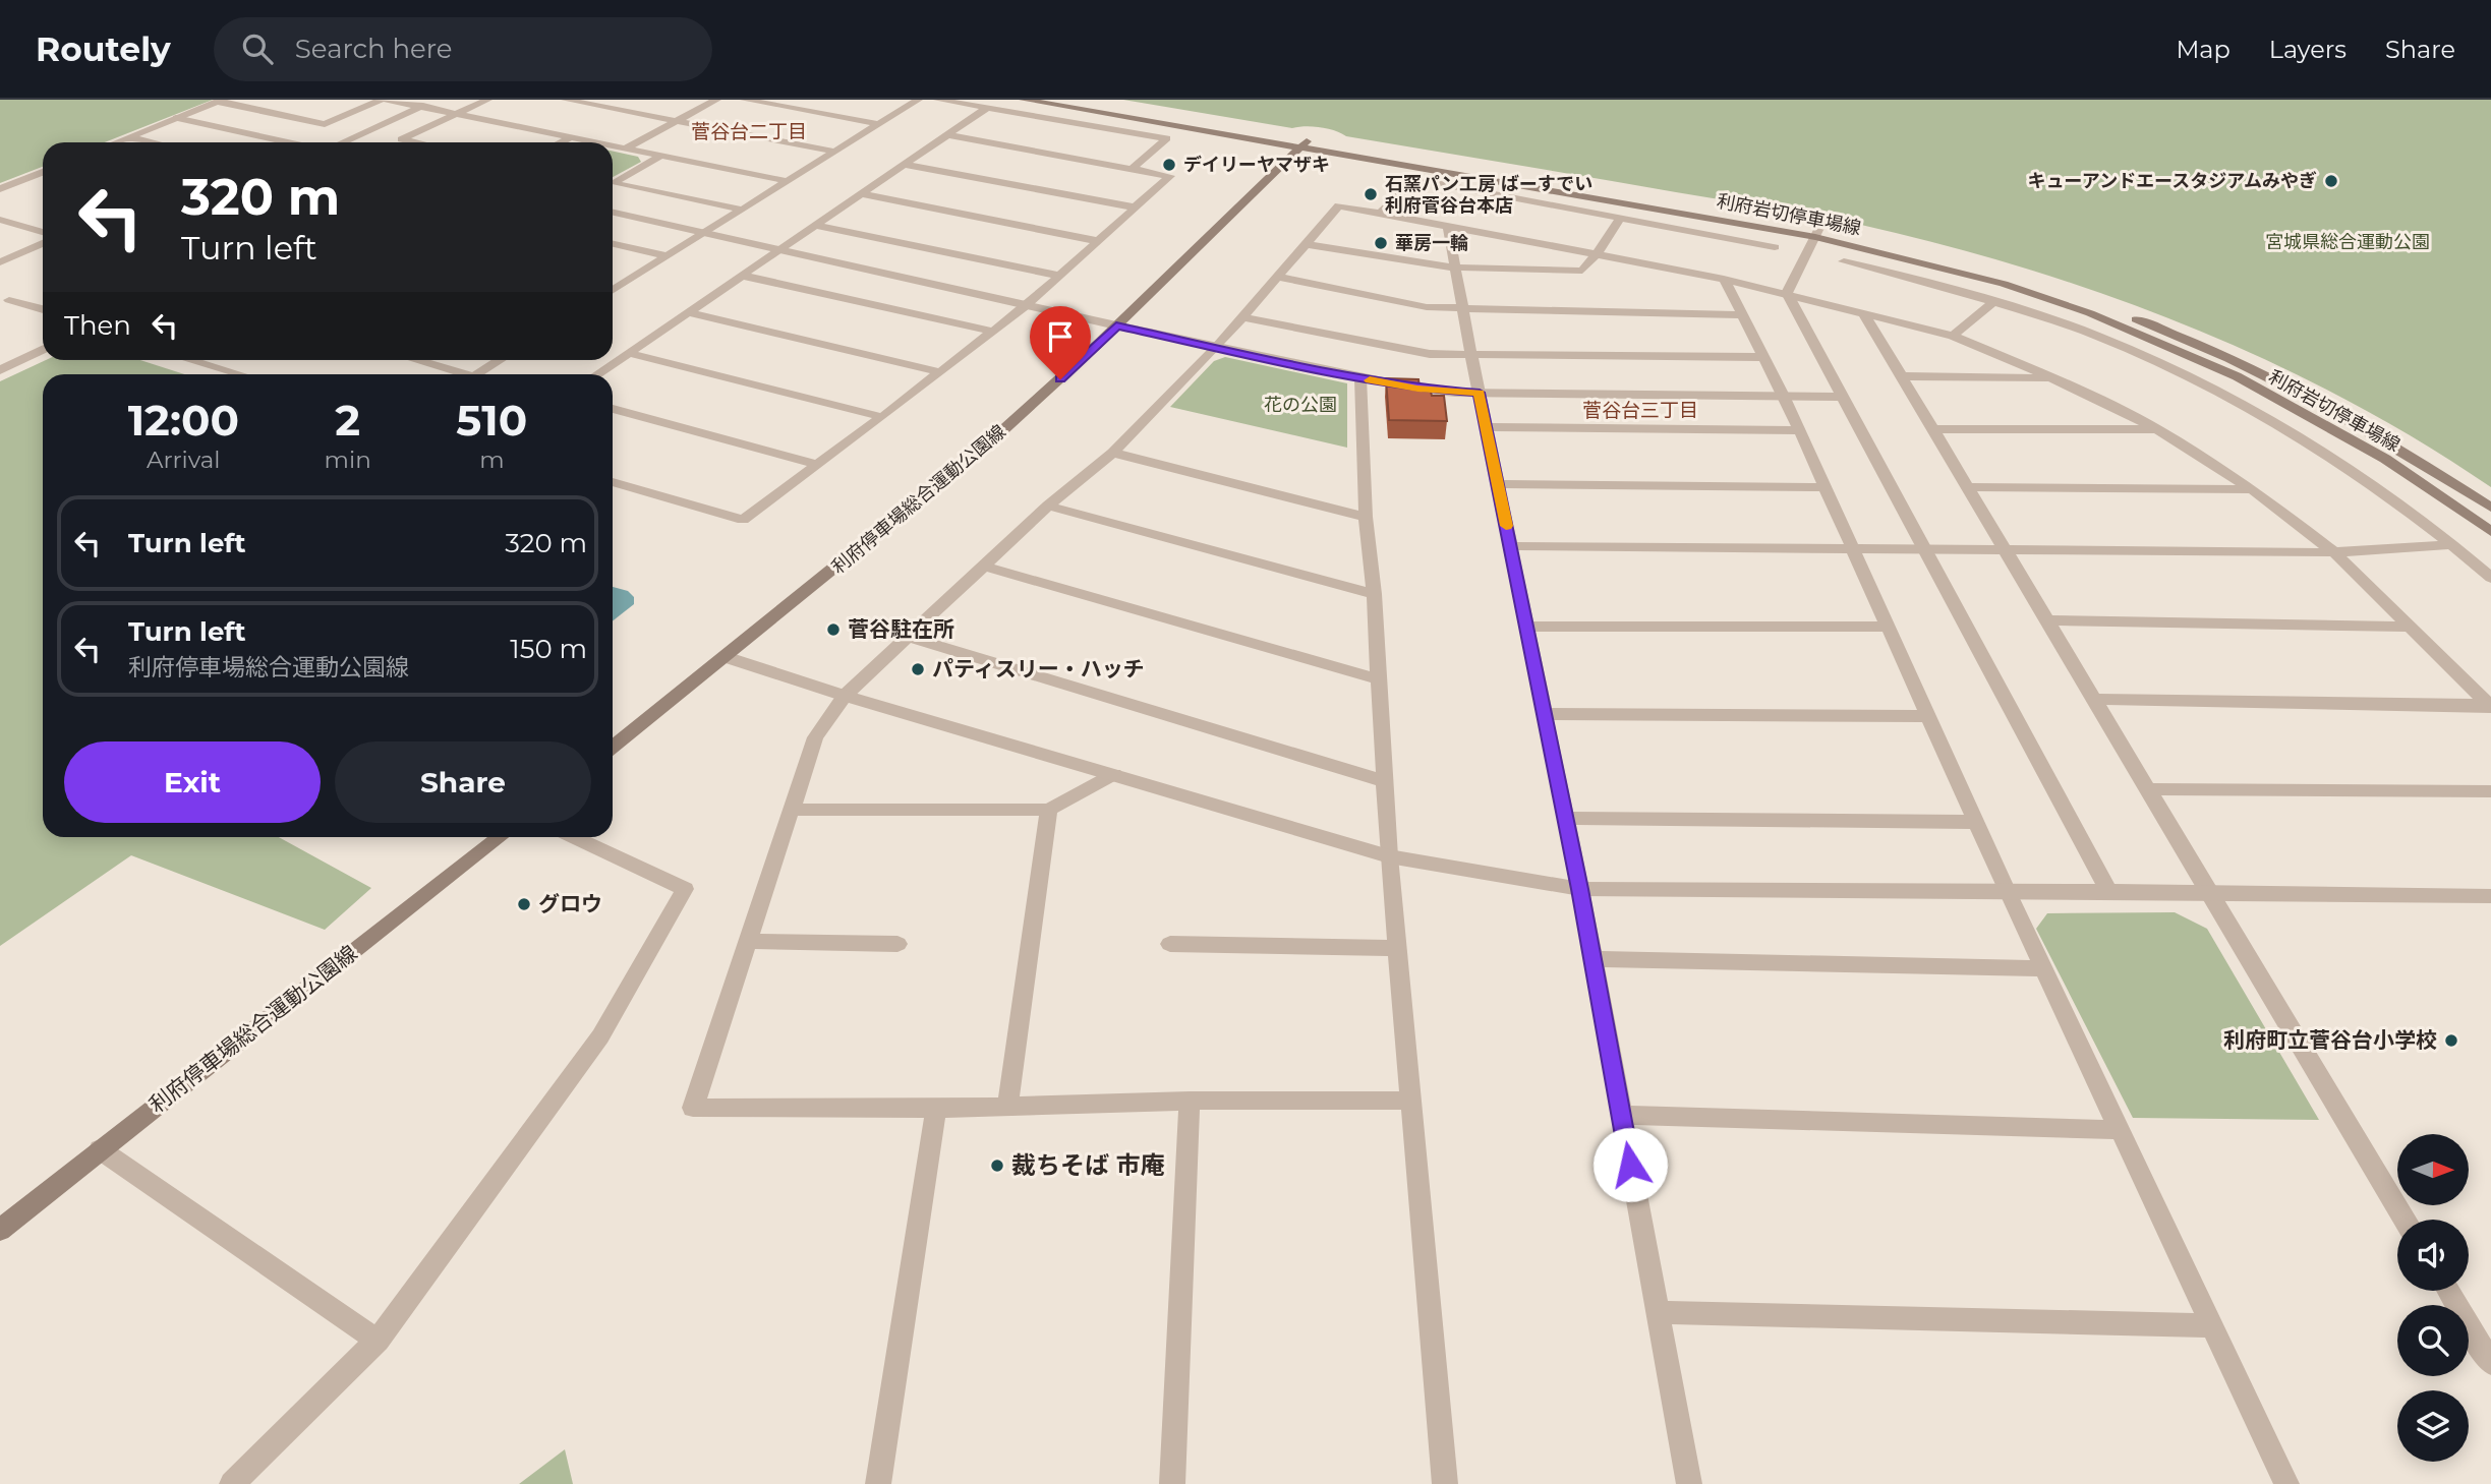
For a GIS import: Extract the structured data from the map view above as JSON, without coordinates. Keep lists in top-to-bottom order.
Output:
{
  "streets": {
    "main road": ["利府岩切停車場線", "利府停車場総合運動公園線"]
  },
  "crossings": [
    ["利府岩切停車場線", "利府停車場総合運動公園線"]
  ],
  "districts": ["菅谷台二丁目", "菅谷台三丁目"],
  "parks": ["宮城県総合運動公園", "花の公園"],
  "places": [
    "デイリーヤマザキ",
    "キューアンドエースタジアムみやぎ",
    "石窯パン工房 ばーすでい 利府菅谷台本店",
    "華房一輪",
    "菅谷駐在所",
    "パティスリー・ハッチ",
    "グロウ",
    "利府町立菅谷台小学校",
    "裁ちそば 市庵"
  ],
  "north": "right",
  "page": {
    "header": "Routely",
    "search": "Search here",
    "nav": ["Map", "Layers", "Share"],
    "turn": ["320 m", "Turn left"],
    "then": "Then",
    "eta": [
      "12:00",
      "Arrival",
      "2",
      "min",
      "510",
      "m"
    ],
    "list": [
      {
        "name": "Turn left",
        "value": "320 m"
      },
      {
        "name": "Turn left",
        "note": "利府停車場総合運動公園線",
        "value": "150 m"
      }
    ],
    "buttons": ["Exit", "Share"]
  }
}
